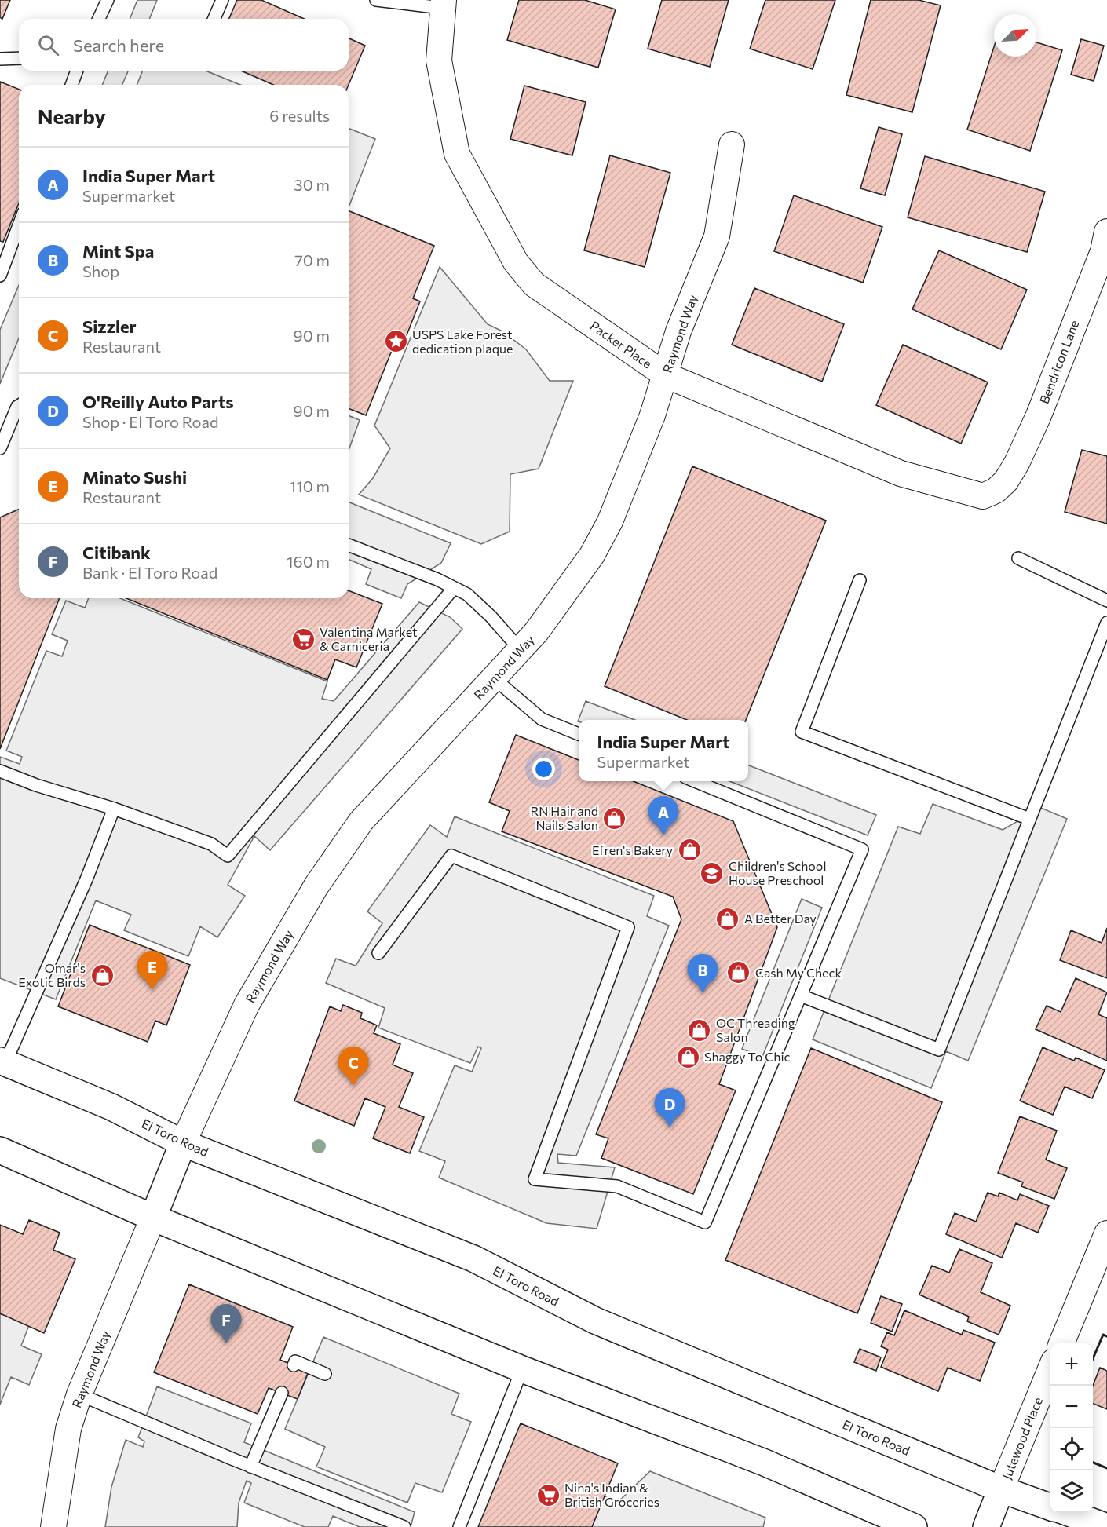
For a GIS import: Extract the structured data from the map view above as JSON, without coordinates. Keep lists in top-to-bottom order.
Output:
{
  "streets": {
    "main road": ["El Toro Road"],
    "street": [
      "Raymond Way",
      "Packer Place",
      "Bendricon Lane",
      "Jutewood Place"
    ]
  },
  "crossings": [
    ["Raymond Way", "Packer Place"],
    ["Raymond Way", "El Toro Road"],
    ["Packer Place", "Bendricon Lane"],
    ["El Toro Road", "Jutewood Place"]
  ],
  "places": {
    "place": ["USPS Lake Forest dedication plaque"],
    "supermarket": ["Valentina Market & Carniceria", "Nina's Indian & British Groceries"],
    "shop": [
      "RN Hair and Nails Salon",
      "Efren's Bakery",
      "A Better Day",
      "Cash My Check",
      "Omar's Exotic Birds",
      "OC Threading Salon",
      "Shaggy To Chic"
    ],
    "school or university": ["Children's School House Preschool"]
  },
  "north": "top right",
  "page": {
    "search": "Search here",
    "heading": ["Nearby", "6 results"],
    "list": [
      {
        "mark": "A",
        "name": "India Super Mart",
        "note": "Supermarket",
        "value": "30 m"
      },
      {
        "mark": "B",
        "name": "Mint Spa",
        "note": "Shop",
        "value": "70 m"
      },
      {
        "mark": "C",
        "name": "Sizzler",
        "note": "Restaurant",
        "value": "90 m"
      },
      {
        "mark": "D",
        "name": "O'Reilly Auto Parts",
        "note": "Shop · El Toro Road",
        "value": "90 m"
      },
      {
        "mark": "E",
        "name": "Minato Sushi",
        "note": "Restaurant",
        "value": "110 m"
      },
      {
        "mark": "F",
        "name": "Citibank",
        "note": "Bank · El Toro Road",
        "value": "160 m"
      }
    ],
    "popup": ["India Super Mart", "Supermarket"],
    "pins": [
      "A",
      "E",
      "B",
      "C",
      "D",
      "F"
    ],
    "map_buttons": ["+", "−"]
  }
}
